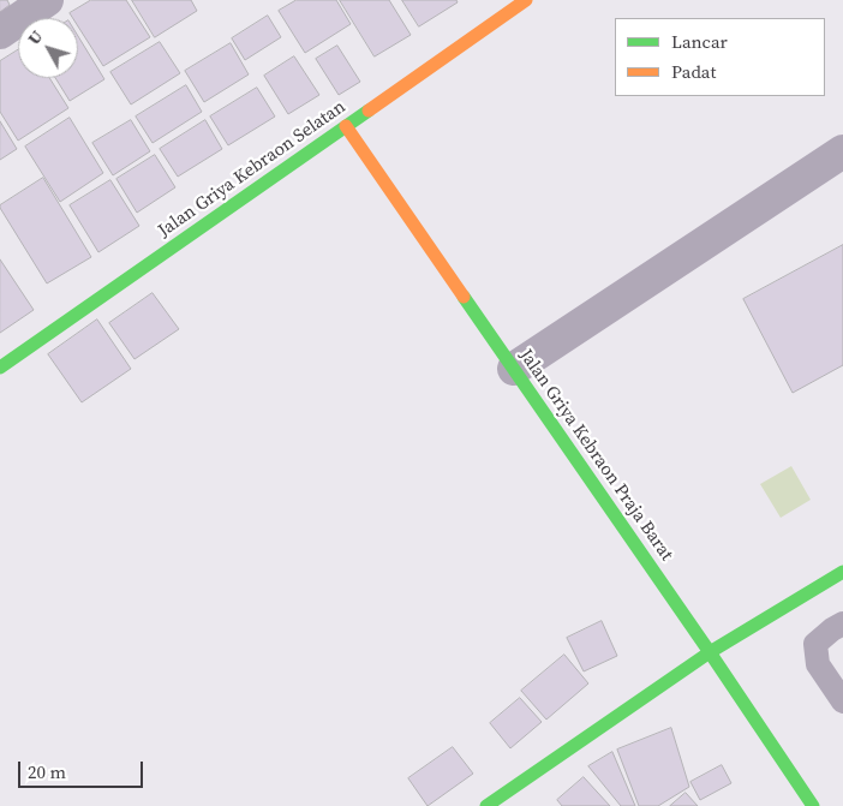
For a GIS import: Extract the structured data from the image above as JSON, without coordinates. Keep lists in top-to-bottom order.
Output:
{
  "streets": {
    "street": ["Jalan Griya Kebraon Selatan", "Jalan Griya Kebraon Praja Barat"]
  },
  "crossings": [
    ["Jalan Griya Kebraon Selatan", "Jalan Griya Kebraon Praja Barat"]
  ],
  "legend": ["Lancar", "Padat"],
  "scale_bar": "20 m",
  "north": "top left"
}
